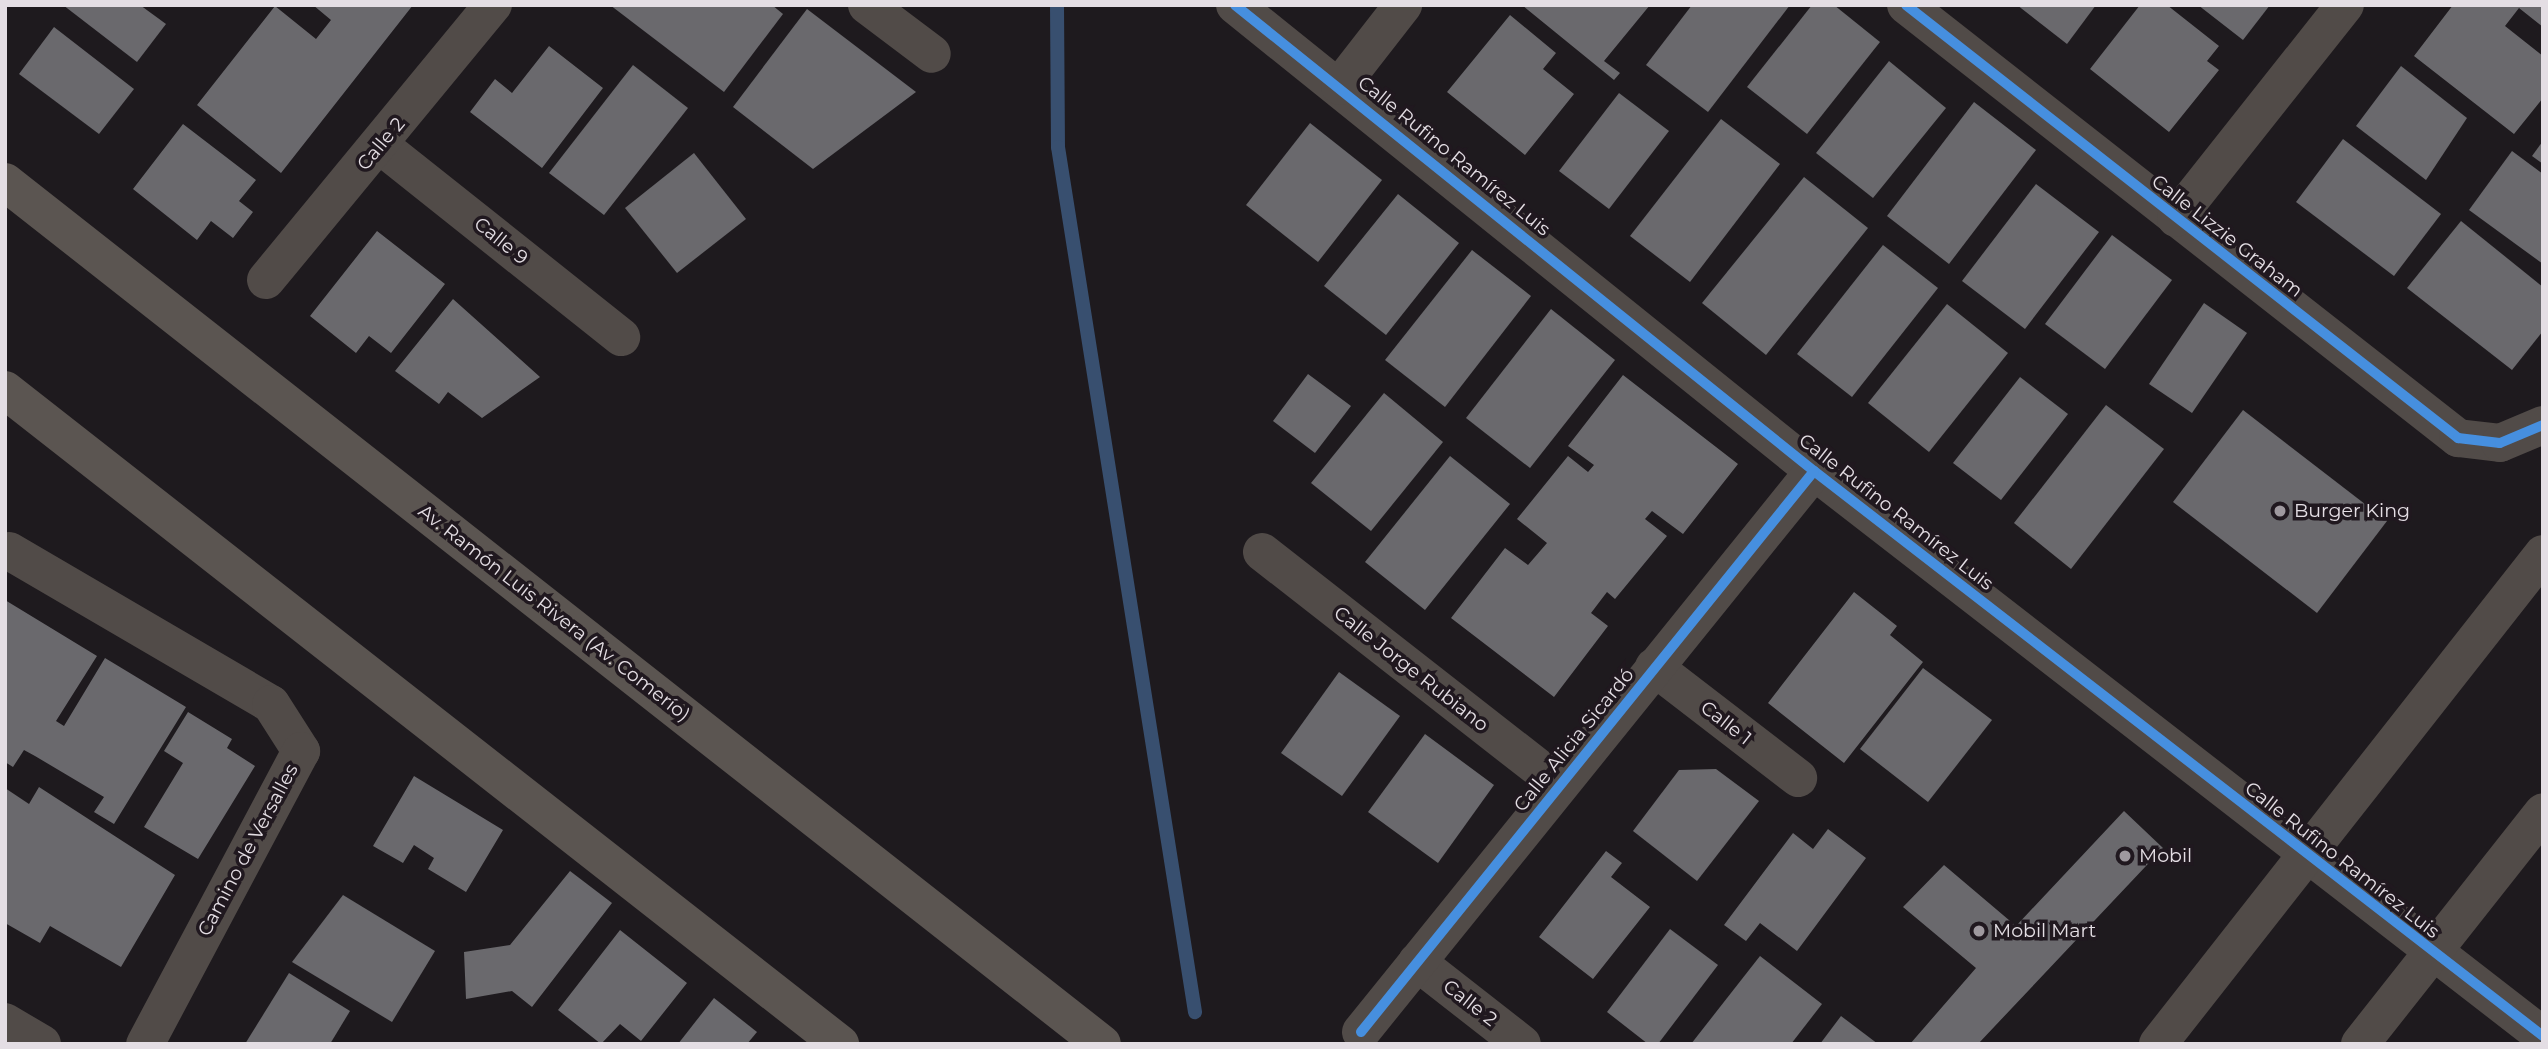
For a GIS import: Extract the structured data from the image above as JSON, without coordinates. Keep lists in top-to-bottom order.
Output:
{
  "streets": {
    "main road": ["Av. Ramón Luis Rivera (Av. Comerío)"],
    "street": [
      "Calle 2",
      "Calle Rufino Ramírez Luis",
      "Calle Lizzie Graham",
      "Calle 9",
      "Calle Jorge Rubiano",
      "Calle 1",
      "Calle Alicia Sicardó",
      "Camino de Versalles"
    ]
  },
  "crossings": [
    ["Calle 2", "Calle 9"],
    ["Calle 2", "Calle Alicia Sicardó"],
    ["Calle Rufino Ramírez Luis", "Calle Alicia Sicardó"],
    ["Calle Jorge Rubiano", "Calle Alicia Sicardó"],
    ["Calle 1", "Calle Alicia Sicardó"]
  ],
  "places": ["Burger King", "Mobil", "Mobil Mart"]
}
